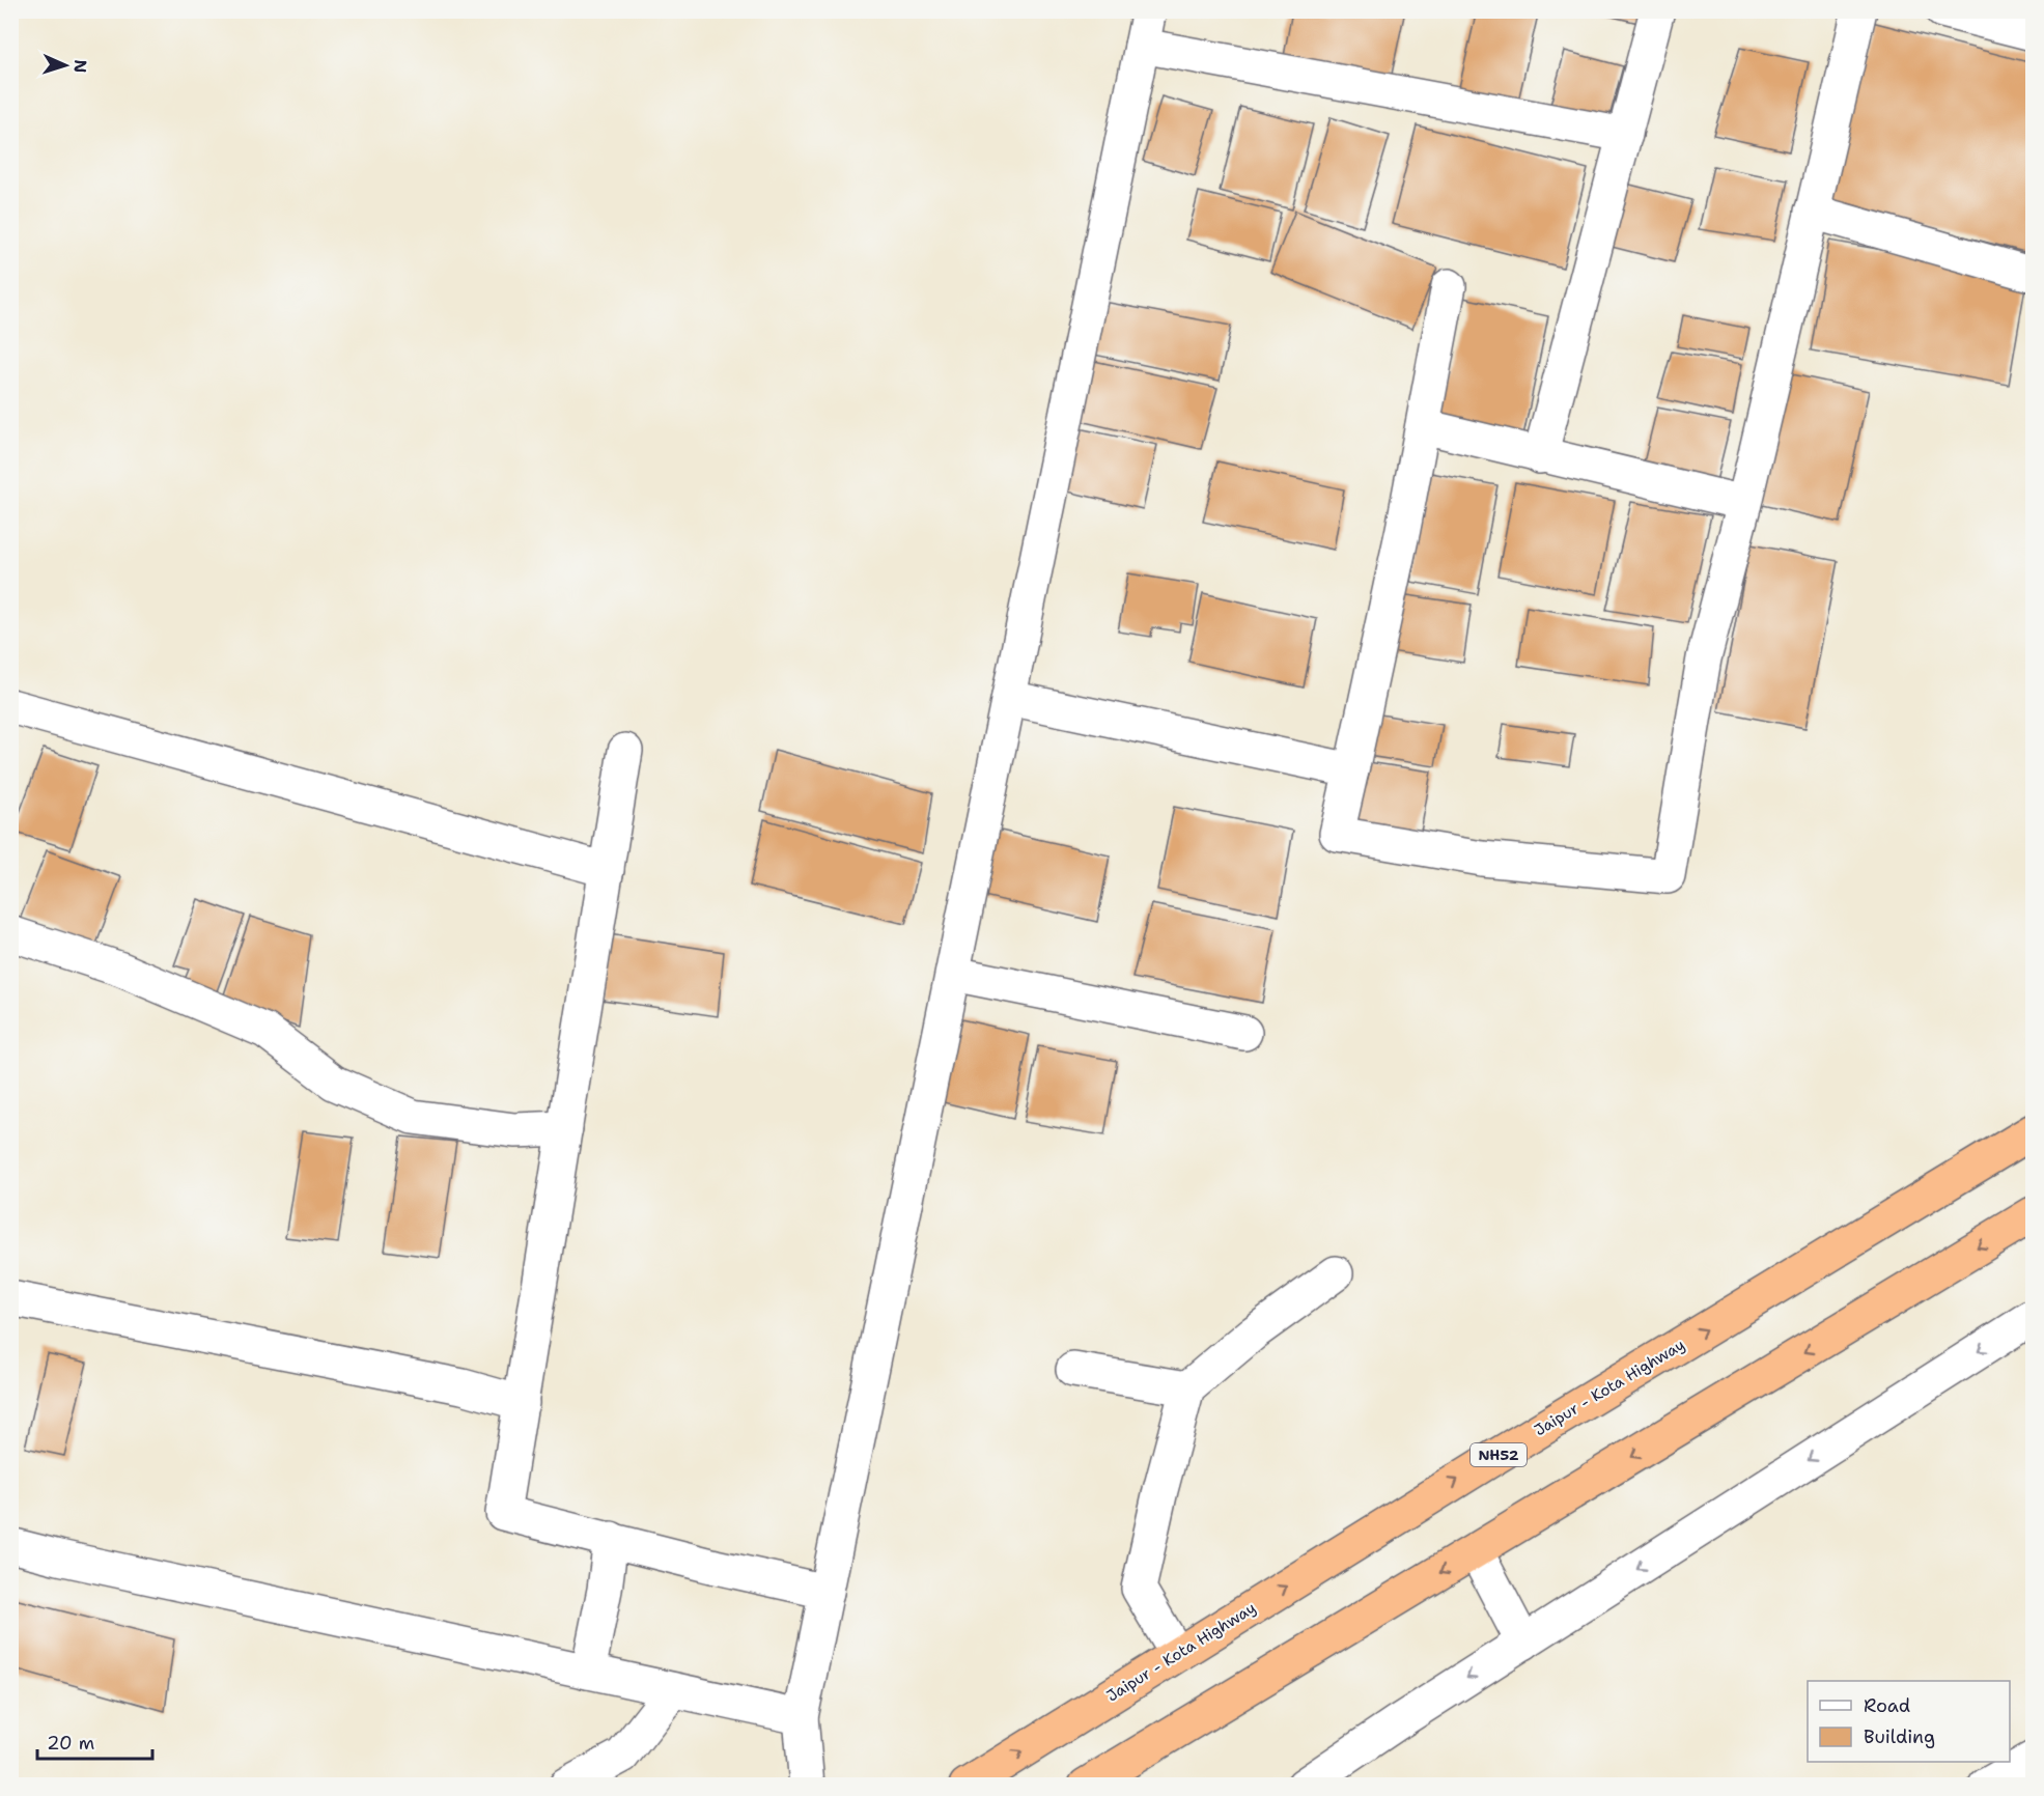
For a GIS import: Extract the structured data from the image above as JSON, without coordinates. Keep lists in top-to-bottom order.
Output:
{
  "streets": {
    "highway": ["Jaipur - Kota Highway", "NH52"]
  },
  "legend": ["Road", "Building"],
  "scale_bar": "20 m",
  "north": "right"
}
